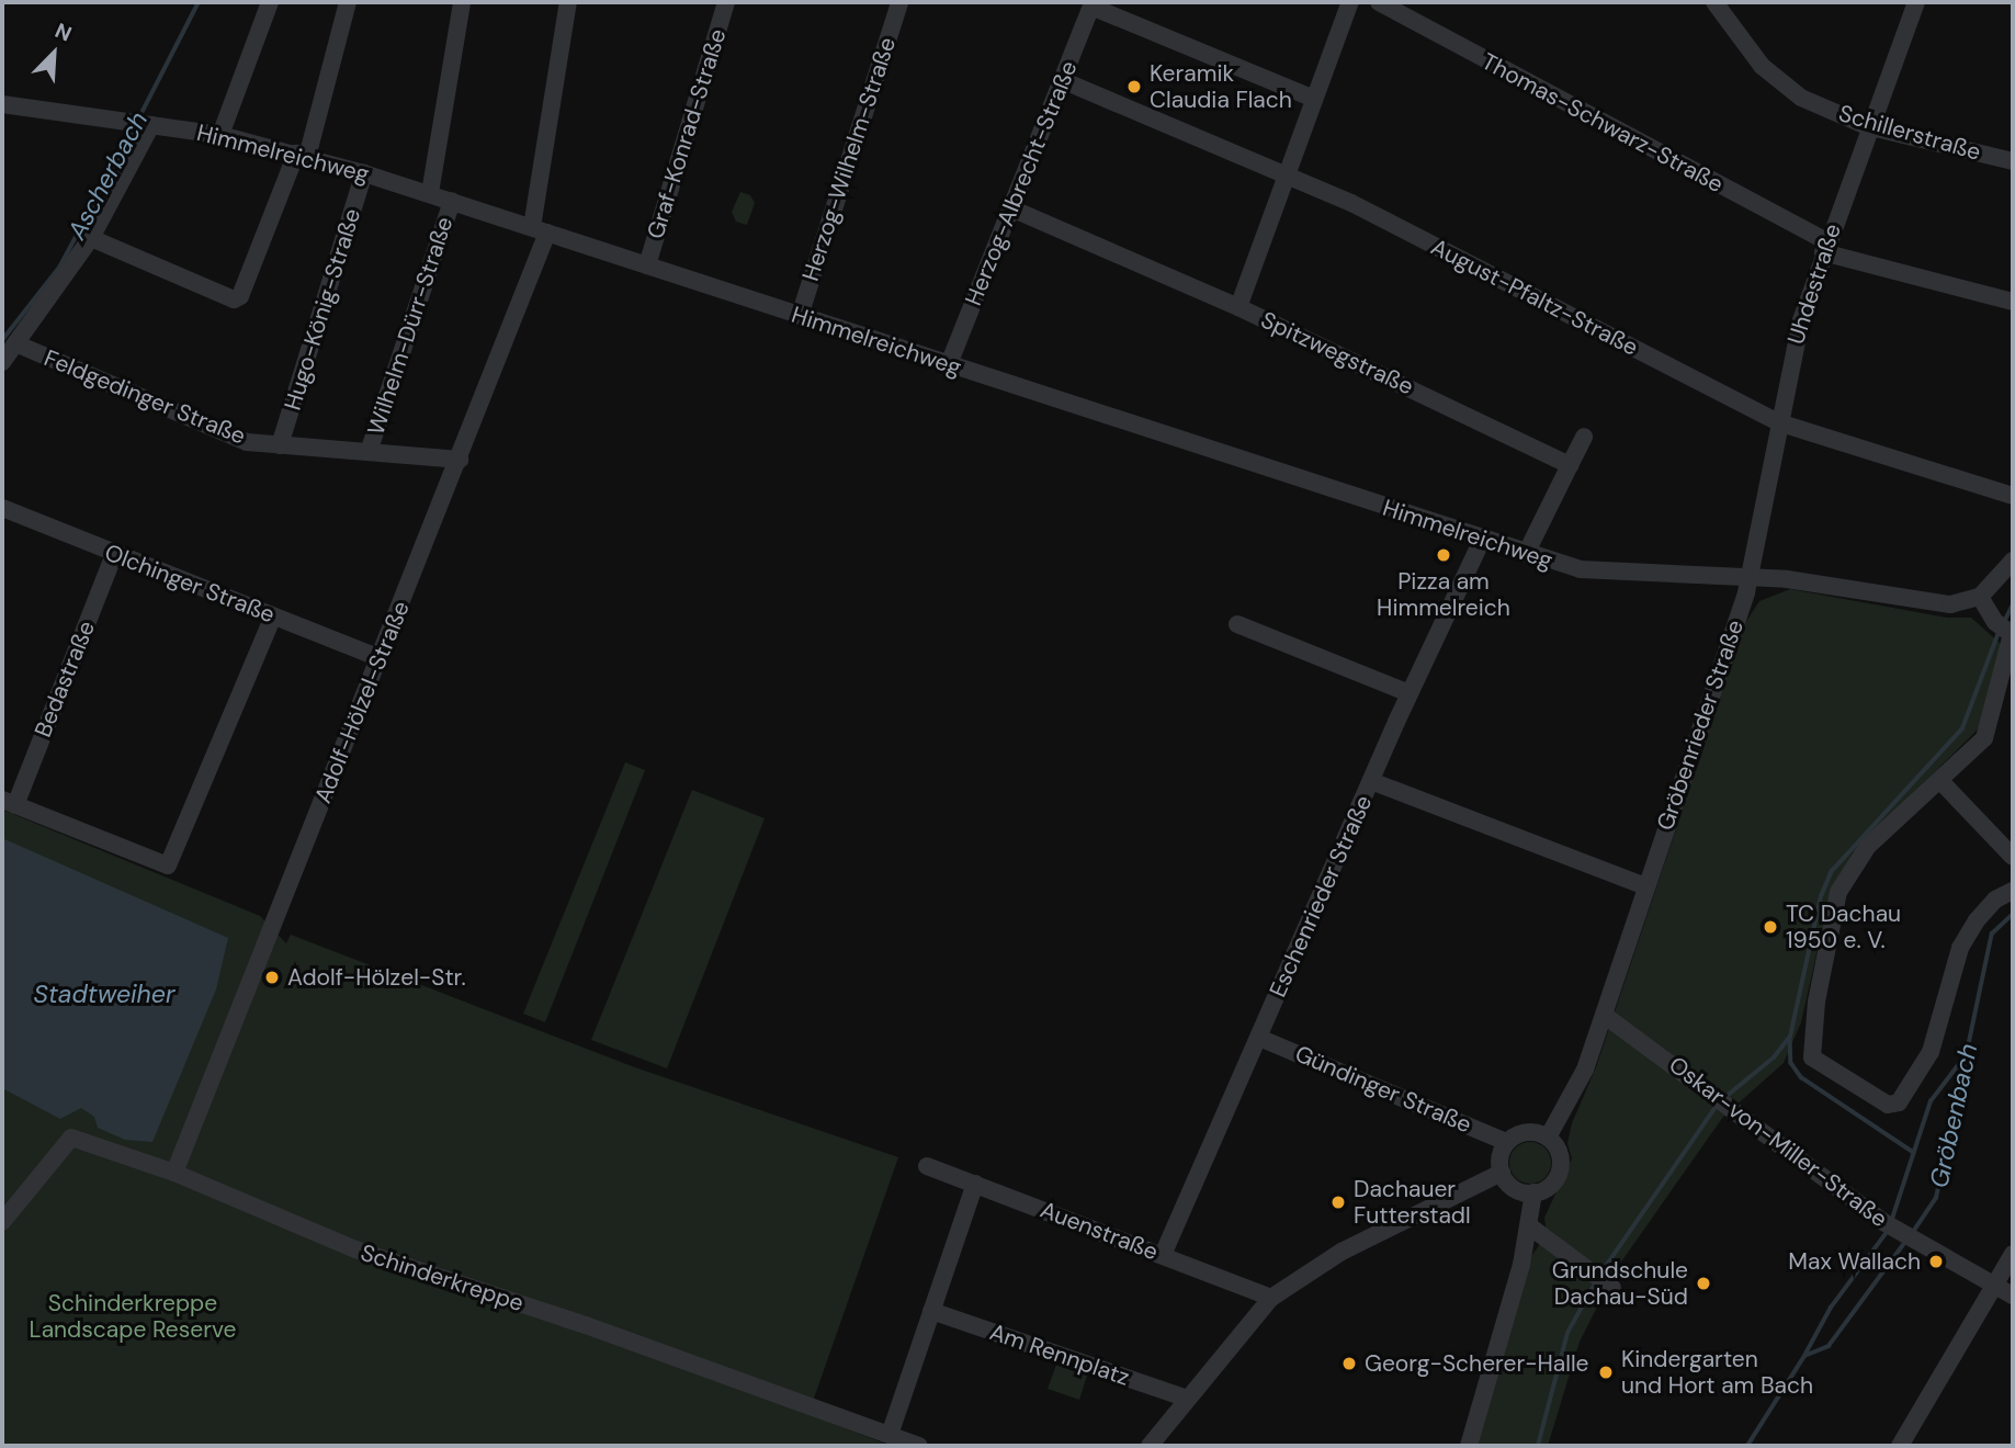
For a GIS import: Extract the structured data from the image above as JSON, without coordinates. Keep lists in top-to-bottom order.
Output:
{
  "streets": {
    "street": [
      "Thomas-Schwarz-Straße",
      "Schillerstraße",
      "Graf-Konrad-Straße",
      "Himmelreichweg",
      "Herzog-Wilhelm-Straße",
      "Herzog-Albrecht-Straße",
      "Uhdestraße",
      "August-Pfaltz-Straße",
      "Hugo-König-Straße",
      "Wilhelm-Dürr-Straße",
      "Spitzwegstraße",
      "Feldgedinger Straße",
      "Olchinger Straße",
      "Bedastraße",
      "Adolf-Hölzel-Straße",
      "Gröbenrieder Straße",
      "Eschenrieder Straße",
      "Gündinger Straße",
      "Oskar-von-Miller-Straße",
      "Auenstraße",
      "Schinderkreppe",
      "Am Rennplatz"
    ]
  },
  "crossings": [
    ["Thomas-Schwarz-Straße", "Uhdestraße"],
    ["Schillerstraße", "Uhdestraße"],
    ["Graf-Konrad-Straße", "Himmelreichweg"],
    ["Himmelreichweg", "Herzog-Wilhelm-Straße"],
    ["Himmelreichweg", "Herzog-Albrecht-Straße"],
    ["Himmelreichweg", "Uhdestraße"],
    ["Himmelreichweg", "Hugo-König-Straße"],
    ["Himmelreichweg", "Wilhelm-Dürr-Straße"],
    ["Himmelreichweg", "Adolf-Hölzel-Straße"],
    ["Himmelreichweg", "Gröbenrieder Straße"],
    ["Himmelreichweg", "Eschenrieder Straße"],
    ["Herzog-Albrecht-Straße", "August-Pfaltz-Straße"],
    ["Herzog-Albrecht-Straße", "Spitzwegstraße"],
    ["Uhdestraße", "August-Pfaltz-Straße"],
    ["Uhdestraße", "Gröbenrieder Straße"],
    ["Hugo-König-Straße", "Feldgedinger Straße"],
    ["Wilhelm-Dürr-Straße", "Feldgedinger Straße"],
    ["Feldgedinger Straße", "Adolf-Hölzel-Straße"],
    ["Olchinger Straße", "Bedastraße"],
    ["Olchinger Straße", "Adolf-Hölzel-Straße"],
    ["Adolf-Hölzel-Straße", "Schinderkreppe"],
    ["Gröbenrieder Straße", "Gündinger Straße"],
    ["Gröbenrieder Straße", "Oskar-von-Miller-Straße"],
    ["Eschenrieder Straße", "Gündinger Straße"],
    ["Eschenrieder Straße", "Auenstraße"]
  ],
  "water": ["Ascherbach", "Stadtweiher", "Gröbenbach"],
  "parks": ["Schinderkreppe Landscape Reserve"],
  "places": [
    "Keramik Claudia Flach",
    "Pizza am Himmelreich",
    "TC Dachau 1950 e. V.",
    "Adolf-Hölzel-Str.",
    "Dachauer Futterstadl",
    "Max Wallach",
    "Grundschule Dachau-Süd",
    "Georg-Scherer-Halle",
    "Kindergarten und Hort am Bach"
  ],
  "north": "top right"
}
